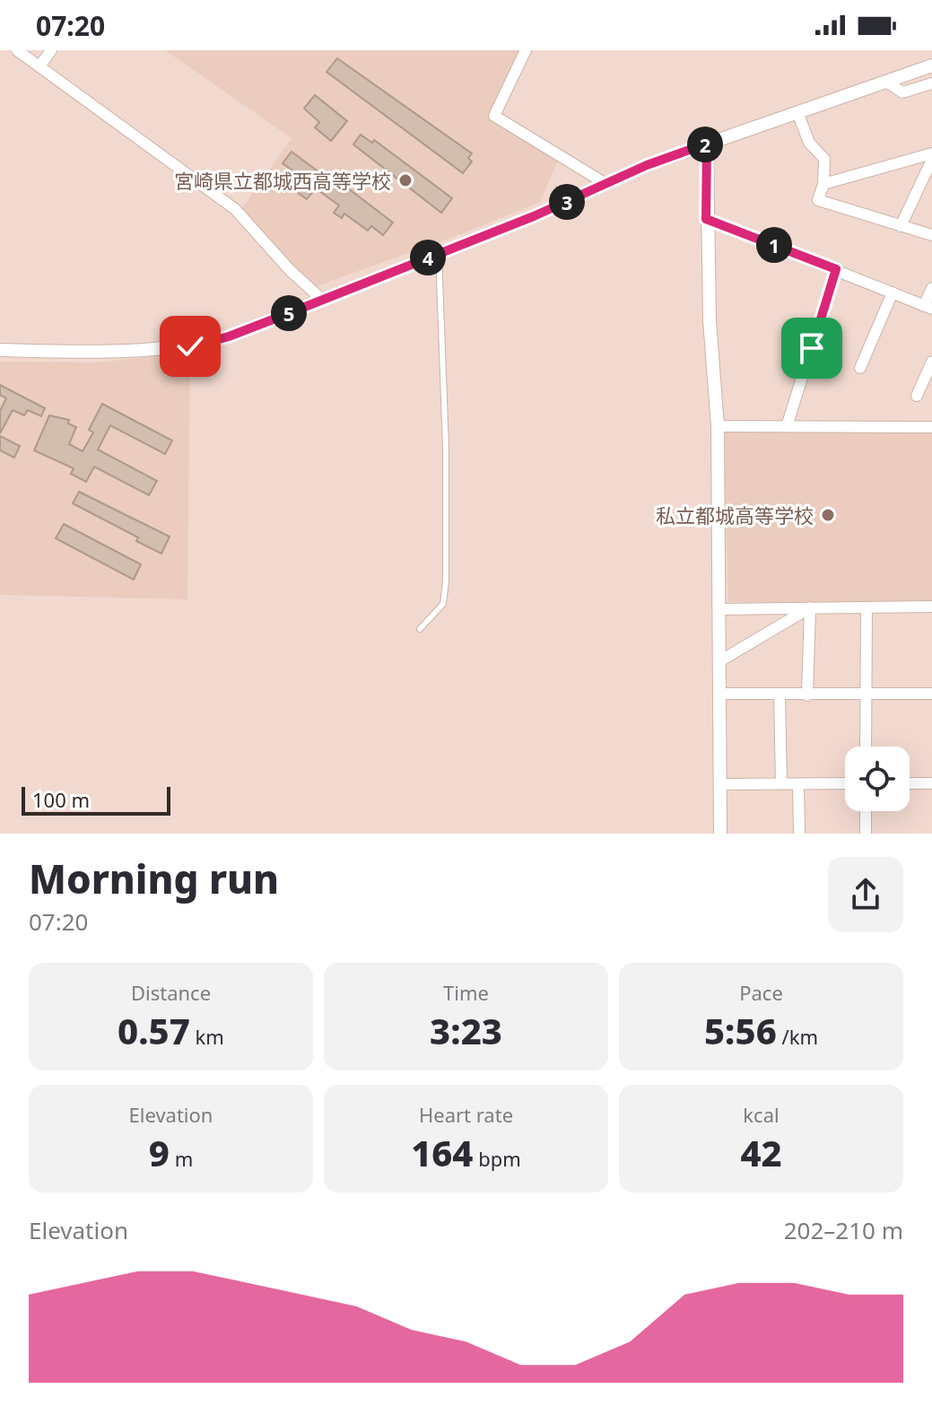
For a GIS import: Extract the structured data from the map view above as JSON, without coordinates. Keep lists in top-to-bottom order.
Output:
{
  "places": ["宮崎県立都城西高等学校", "私立都城高等学校"],
  "scale_bar": "100 m",
  "page": {
    "status": "07:20",
    "pins": [
      "2",
      "3",
      "1",
      "4",
      "5"
    ],
    "scale": "100 m",
    "heading": ["Morning run", "07:20"],
    "stats": [
      ["Distance", "0.57 km"],
      ["Time", "3:23"],
      ["Pace", "5:56 /km"],
      ["Elevation", "9 m"],
      ["Heart rate", "164 bpm"],
      ["kcal", "42"]
    ],
    "chart": ["Elevation", "202–210 m"]
  }
}
